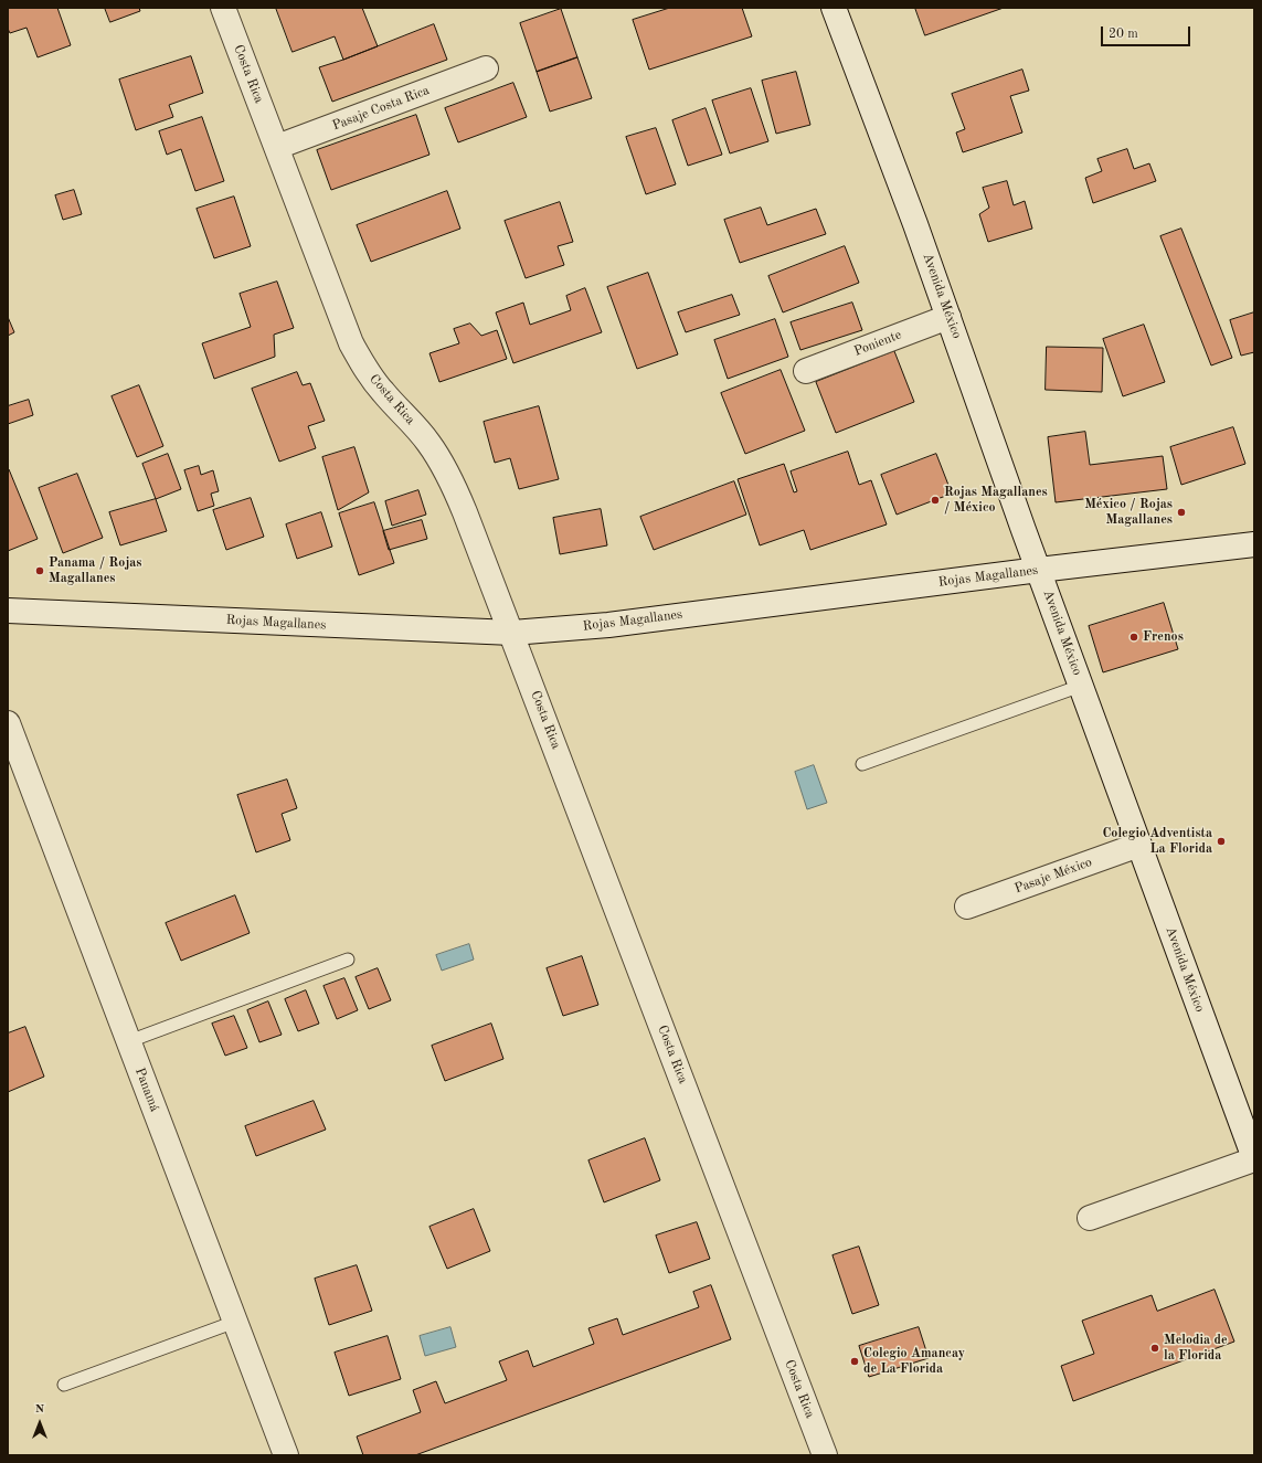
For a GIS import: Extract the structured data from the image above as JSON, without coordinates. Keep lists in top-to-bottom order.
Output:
{
  "streets": {
    "street": [
      "Costa Rica",
      "Pasaje Costa Rica",
      "Avenida México",
      "Poniente",
      "Rojas Magallanes",
      "Pasaje México",
      "Panamá"
    ]
  },
  "crossings": [
    ["Costa Rica", "Pasaje Costa Rica"],
    ["Costa Rica", "Rojas Magallanes"],
    ["Avenida México", "Poniente"],
    ["Avenida México", "Rojas Magallanes"],
    ["Avenida México", "Pasaje México"]
  ],
  "places": [
    "Rojas Magallanes / México",
    "México / Rojas Magallanes",
    "Panama / Rojas Magallanes",
    "Frenos",
    "Colegio Adventista La Florida",
    "Melodia de la Florida",
    "Colegio Amancay de La Florida"
  ],
  "scale_bar": "20 m",
  "north": "top"
}
